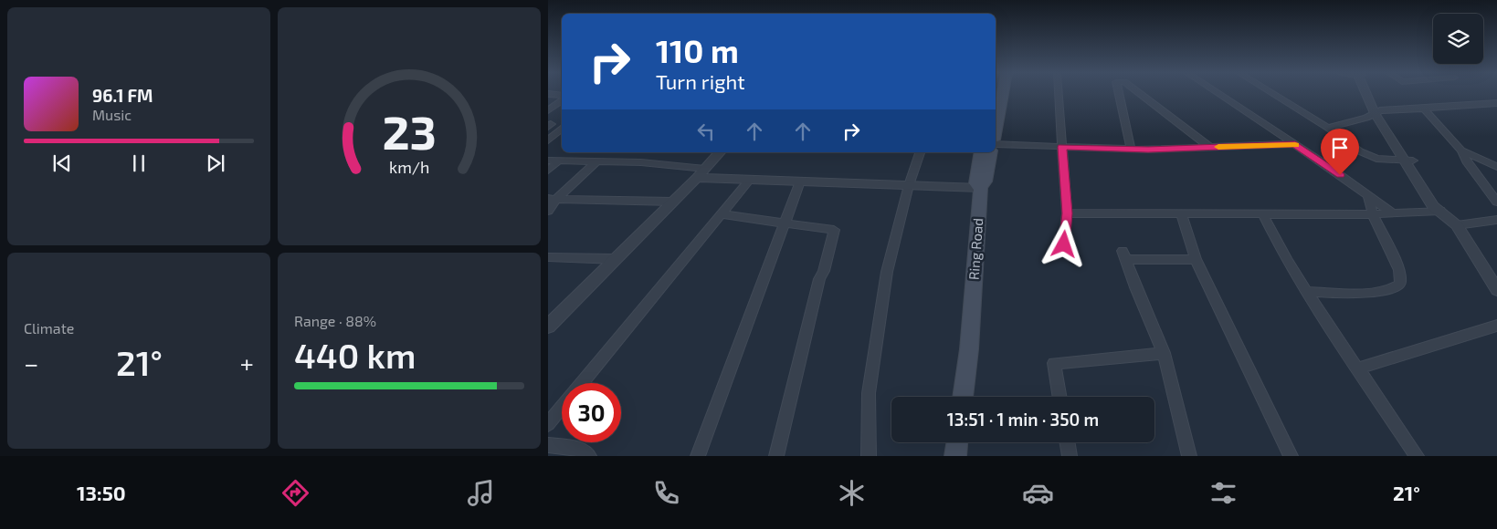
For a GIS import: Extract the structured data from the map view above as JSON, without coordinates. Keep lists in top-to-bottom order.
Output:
{
  "streets": {
    "main road": ["Ring Road"]
  },
  "page": {
    "turn": ["110 m", "Turn right"],
    "song": ["96.1 FM", "Music"],
    "tile": [
      "Climate",
      ["Range · 88%", "440 km"]
    ],
    "heat": ["−", "21°", "+"],
    "limit": "30",
    "trip": "13:51 · 1 min · 350 m",
    "tabs": ["13:50", "21°"],
    "gauge": ["23", "km/h"]
  }
}
